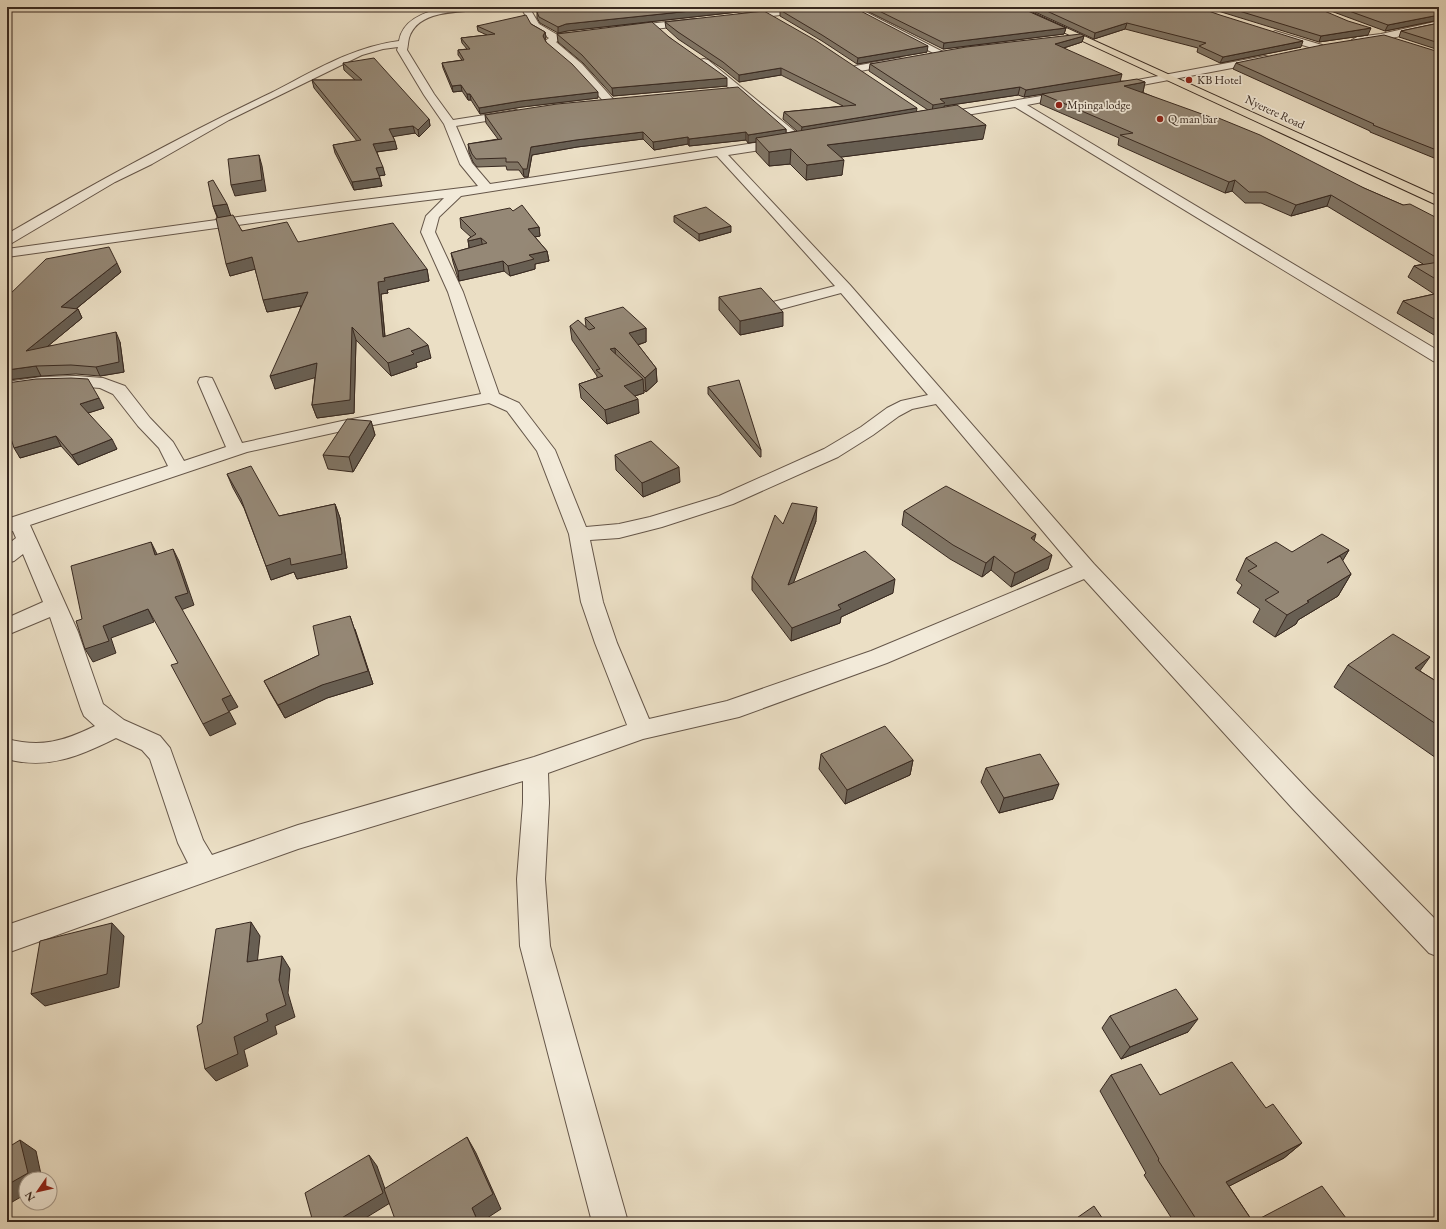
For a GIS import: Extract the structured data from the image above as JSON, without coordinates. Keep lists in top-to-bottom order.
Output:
{
  "streets": {
    "highway": ["Nyerere Road"]
  },
  "places": ["KB Hotel", "Mpinga lodge", "Q man bar"],
  "north": "bottom left"
}
